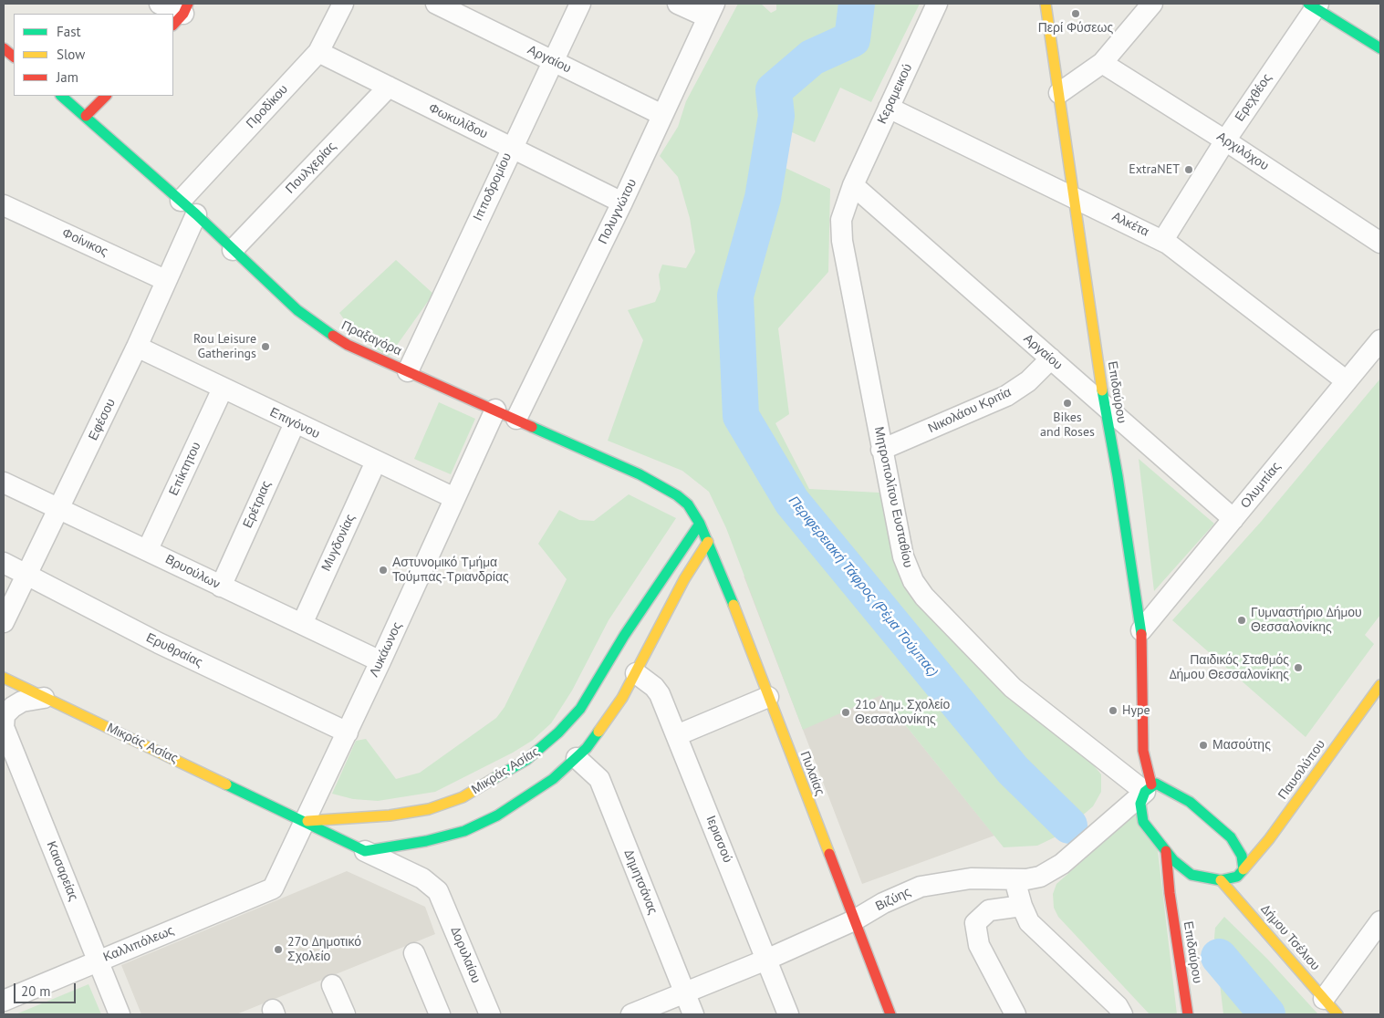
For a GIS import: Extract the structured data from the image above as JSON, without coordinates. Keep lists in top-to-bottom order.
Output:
{
  "streets": {
    "street": [
      "Αργαίου",
      "Κεραμεικού",
      "Ερεχθέος",
      "Προδίκου",
      "Φωκυλίδου",
      "Αρχιλόχου",
      "Πουλχερίας",
      "Ιπποδρομίου",
      "Πολυγνώτου",
      "Αλκέτα",
      "Φοίνικος",
      "Πραξαγόρα",
      "Επιδαύρου",
      "Νικολάου Κριτία",
      "Εφέσου",
      "Επιγόνου",
      "Επίκτητου",
      "Ολυμπίας",
      "Μητροπολίτου Ευσταθίου",
      "Ερέτριας",
      "Μυγδονίας",
      "Βρυούλων",
      "Λυκάωνος",
      "Ερυθραίας",
      "Μικράς Ασίας",
      "Παυσιλύπου",
      "Πυλαίας",
      "Ιερισσού",
      "Καισαρείας",
      "Δημητσάνας",
      "Βιζύης",
      "Δήμου Τσέλιου",
      "Καλλιπόλεως",
      "Δορυλαίου"
    ]
  },
  "crossings": [
    ["Αργαίου", "Κεραμεικού"],
    ["Αργαίου", "Ιπποδρομίου"],
    ["Αργαίου", "Πολυγνώτου"],
    ["Αργαίου", "Επιδαύρου"],
    ["Αργαίου", "Νικολάου Κριτία"],
    ["Αργαίου", "Ολυμπίας"],
    ["Αργαίου", "Μητροπολίτου Ευσταθίου"],
    ["Κεραμεικού", "Αλκέτα"],
    ["Κεραμεικού", "Μητροπολίτου Ευσταθίου"],
    ["Ερεχθέος", "Αρχιλόχου"],
    ["Ερεχθέος", "Αλκέτα"],
    ["Προδίκου", "Φωκυλίδου"],
    ["Προδίκου", "Πραξαγόρα"],
    ["Φωκυλίδου", "Πουλχερίας"],
    ["Φωκυλίδου", "Ιπποδρομίου"],
    ["Φωκυλίδου", "Πολυγνώτου"],
    ["Πουλχερίας", "Πραξαγόρα"],
    ["Ιπποδρομίου", "Πραξαγόρα"],
    ["Πολυγνώτου", "Πραξαγόρα"],
    ["Αλκέτα", "Επιδαύρου"],
    ["Αλκέτα", "Ολυμπίας"],
    ["Φοίνικος", "Εφέσου"],
    ["Πραξαγόρα", "Εφέσου"],
    ["Πραξαγόρα", "Λυκάωνος"],
    ["Πραξαγόρα", "Μικράς Ασίας"],
    ["Πραξαγόρα", "Πυλαίας"],
    ["Επιδαύρου", "Ολυμπίας"],
    ["Επιδαύρου", "Μητροπολίτου Ευσταθίου"],
    ["Επιδαύρου", "Βιζύης"],
    ["Νικολάου Κριτία", "Μητροπολίτου Ευσταθίου"],
    ["Εφέσου", "Επιγόνου"],
    ["Εφέσου", "Βρυούλων"],
    ["Εφέσου", "Ερυθραίας"],
    ["Επιγόνου", "Επίκτητου"],
    ["Επιγόνου", "Ερέτριας"],
    ["Επιγόνου", "Μυγδονίας"],
    ["Επιγόνου", "Λυκάωνος"],
    ["Επίκτητου", "Βρυούλων"],
    ["Μητροπολίτου Ευσταθίου", "Βιζύης"],
    ["Ερέτριας", "Βρυούλων"],
    ["Μυγδονίας", "Βρυούλων"],
    ["Βρυούλων", "Λυκάωνος"],
    ["Λυκάωνος", "Ερυθραίας"],
    ["Λυκάωνος", "Μικράς Ασίας"],
    ["Λυκάωνος", "Καλλιπόλεως"],
    ["Μικράς Ασίας", "Καισαρείας"],
    ["Μικράς Ασίας", "Δορυλαίου"],
    ["Πυλαίας", "Βιζύης"],
    ["Ιερισσού", "Βιζύης"],
    ["Καισαρείας", "Καλλιπόλεως"],
    ["Δημητσάνας", "Βιζύης"]
  ],
  "water": ["Περιφερειακή Τάφρος (Ρέμα Τούμπας)"],
  "places": [
    "Περί Φύσεως",
    "ExtraNET",
    "Rou Leisure Gatherings",
    "Bikes and Roses",
    "Αστυνομικό Τμήμα Τούμπας-Τριανδρίας",
    "Γυμναστήριο Δήμου Θεσσαλονίκης",
    "Παιδικός Σταθμός Δήμου Θεσσαλονίκης",
    "Hype",
    "21ο Δημ. Σχολείο Θεσσαλονίκης",
    "Μασούτης",
    "27ο Δημοτικό Σχολείο"
  ],
  "legend": ["Fast", "Slow", "Jam"],
  "scale_bar": "20 m"
}
